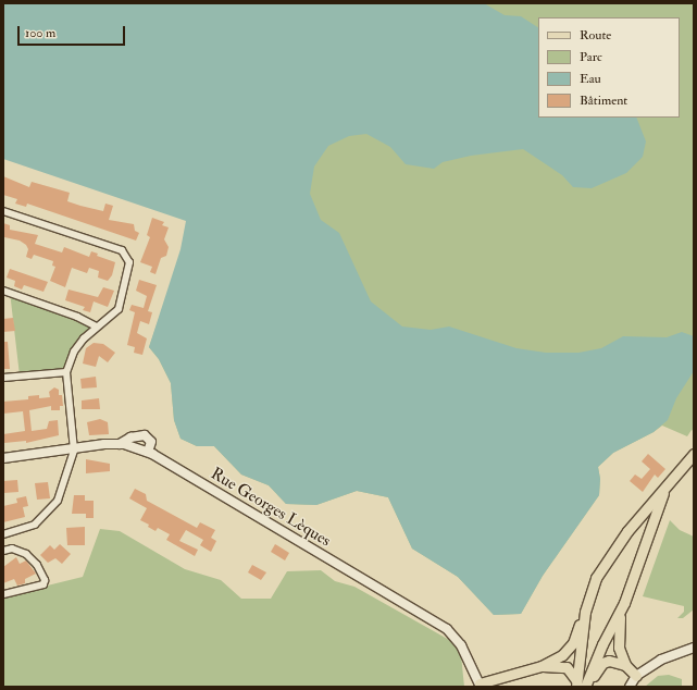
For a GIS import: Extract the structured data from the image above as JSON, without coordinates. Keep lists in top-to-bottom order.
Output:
{
  "streets": {
    "main road": ["Rue Georges Lèques"]
  },
  "legend": [
    "Route",
    "Parc",
    "Eau",
    "Bâtiment"
  ],
  "scale_bar": "100 m"
}
